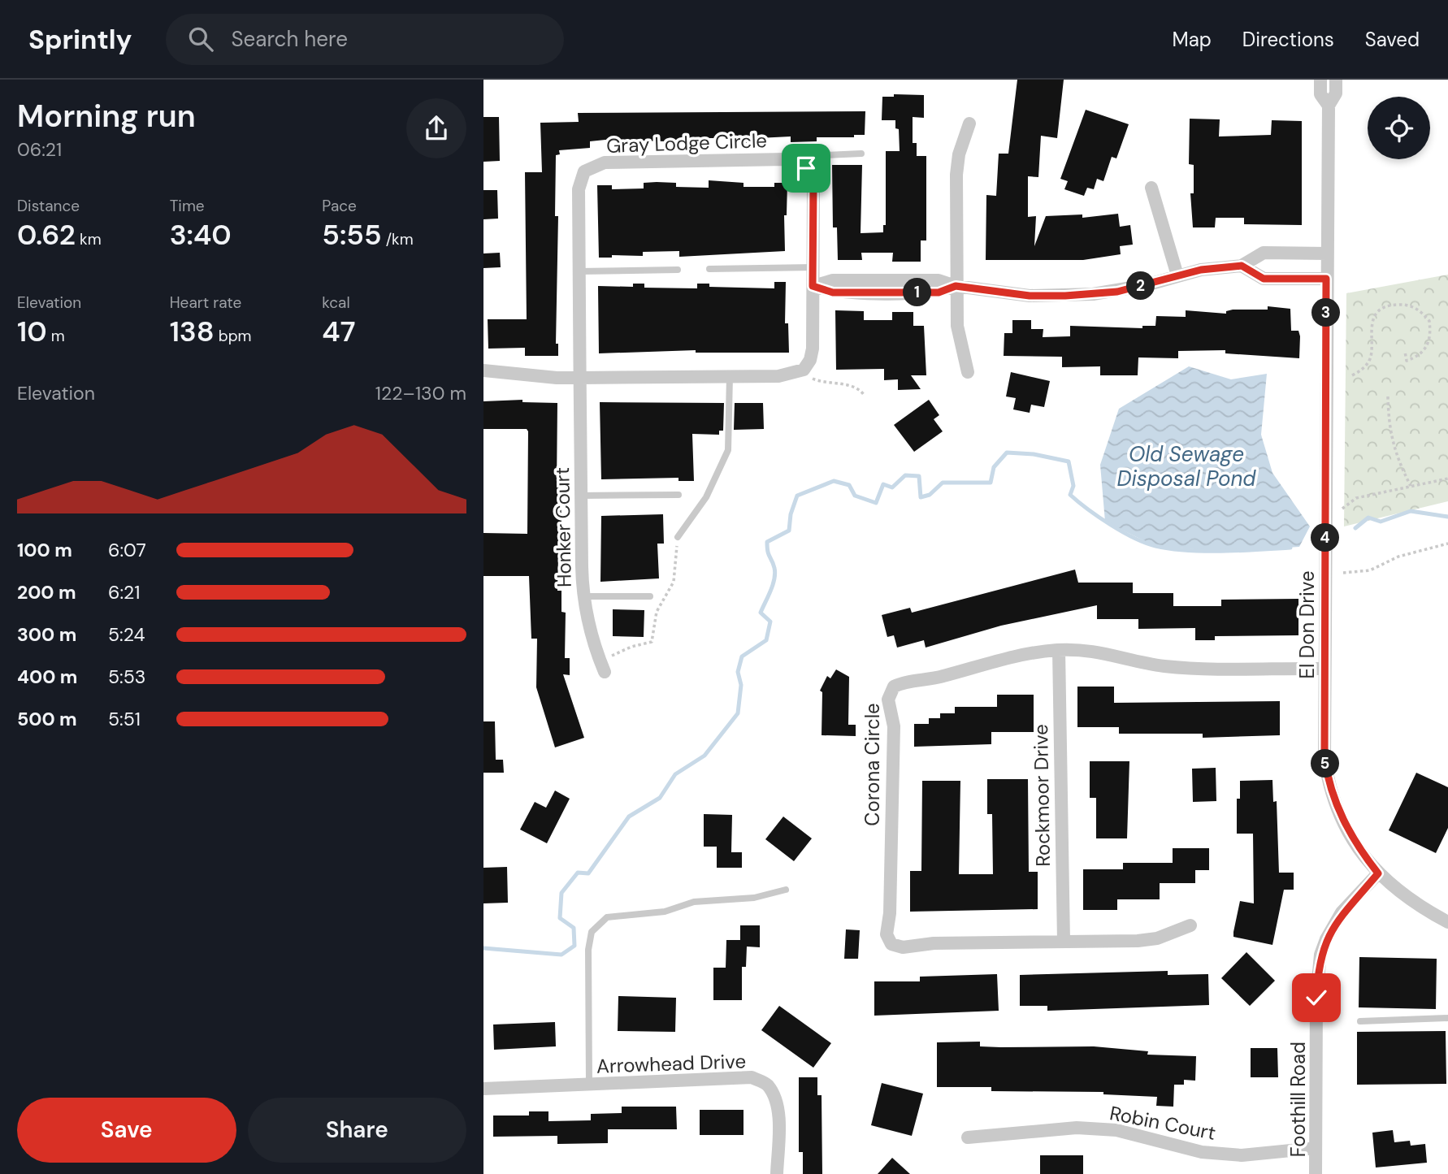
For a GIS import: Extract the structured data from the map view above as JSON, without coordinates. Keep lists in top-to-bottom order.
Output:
{
  "streets": {
    "street": [
      "Gray Lodge Circle",
      "Honker Court",
      "El Don Drive",
      "Corona Circle",
      "Rockmoor Drive",
      "Arrowhead Drive",
      "Foothill Road",
      "Robin Court"
    ]
  },
  "crossings": [
    ["Gray Lodge Circle", "Honker Court"],
    ["El Don Drive", "Corona Circle"],
    ["El Don Drive", "Foothill Road"],
    ["Corona Circle", "Rockmoor Drive"],
    ["Foothill Road", "Robin Court"]
  ],
  "water": ["Old Sewage Disposal Pond"],
  "page": {
    "header": "Sprintly",
    "search": "Search here",
    "nav": ["Map", "Directions", "Saved"],
    "heading": ["Morning run", "06:21"],
    "stats": [
      ["Distance", "0.62 km"],
      ["Time", "3:40"],
      ["Pace", "5:55 /km"],
      ["Elevation", "10 m"],
      ["Heart rate", "138 bpm"],
      ["kcal", "47"]
    ],
    "pins": [
      "2",
      "1",
      "3",
      "4",
      "5"
    ],
    "chart": ["Elevation", "122–130 m"],
    "list": [
      {
        "name": "100 m",
        "note": "6:07"
      },
      {
        "name": "200 m",
        "note": "6:21"
      },
      {
        "name": "300 m",
        "note": "5:24"
      },
      {
        "name": "400 m",
        "note": "5:53"
      },
      {
        "name": "500 m",
        "note": "5:51"
      }
    ],
    "buttons": ["Save", "Share"]
  }
}
